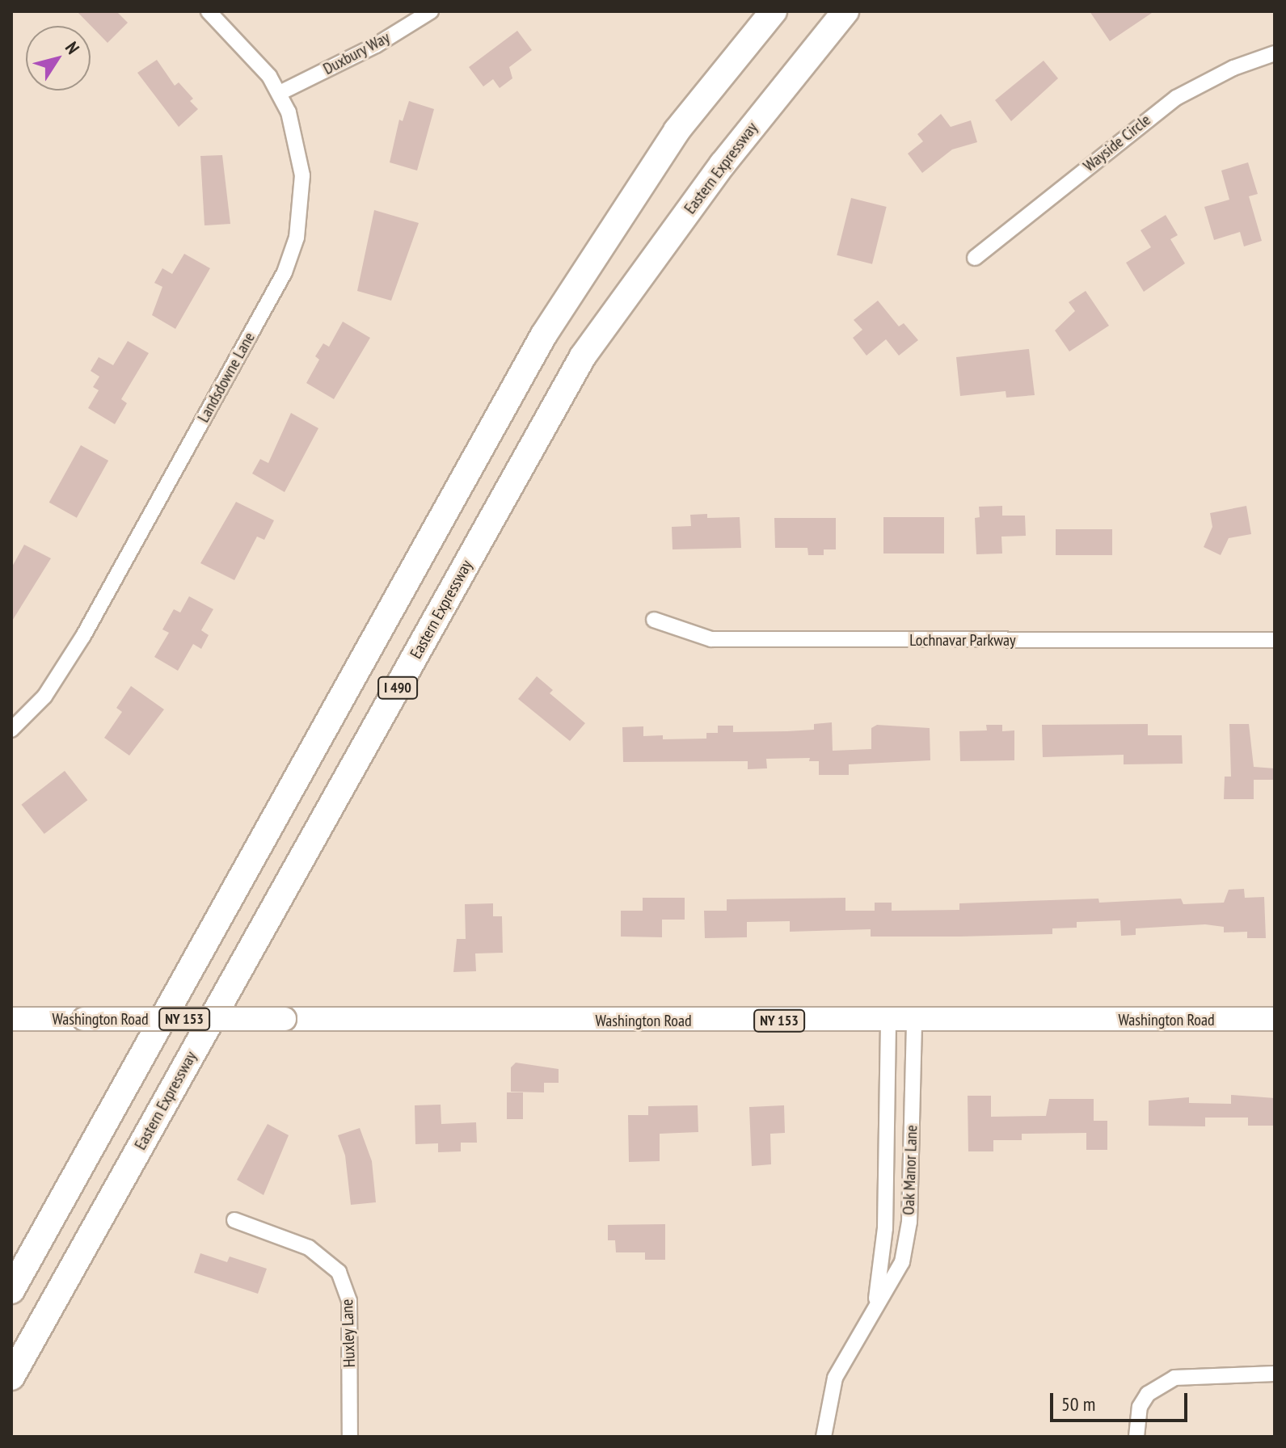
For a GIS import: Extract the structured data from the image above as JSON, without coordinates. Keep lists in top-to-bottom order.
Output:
{
  "streets": {
    "highway": ["Eastern Expressway", "I 490"],
    "main road": ["Washington Road", "NY 153"],
    "street": [
      "Duxbury Way",
      "Wayside Circle",
      "Landsdowne Lane",
      "Lochnavar Parkway",
      "Oak Manor Lane",
      "Huxley Lane"
    ]
  },
  "crossings": [
    ["Duxbury Way", "Landsdowne Lane"],
    ["Washington Road", "Oak Manor Lane"]
  ],
  "scale_bar": "50 m",
  "north": "top right"
}
